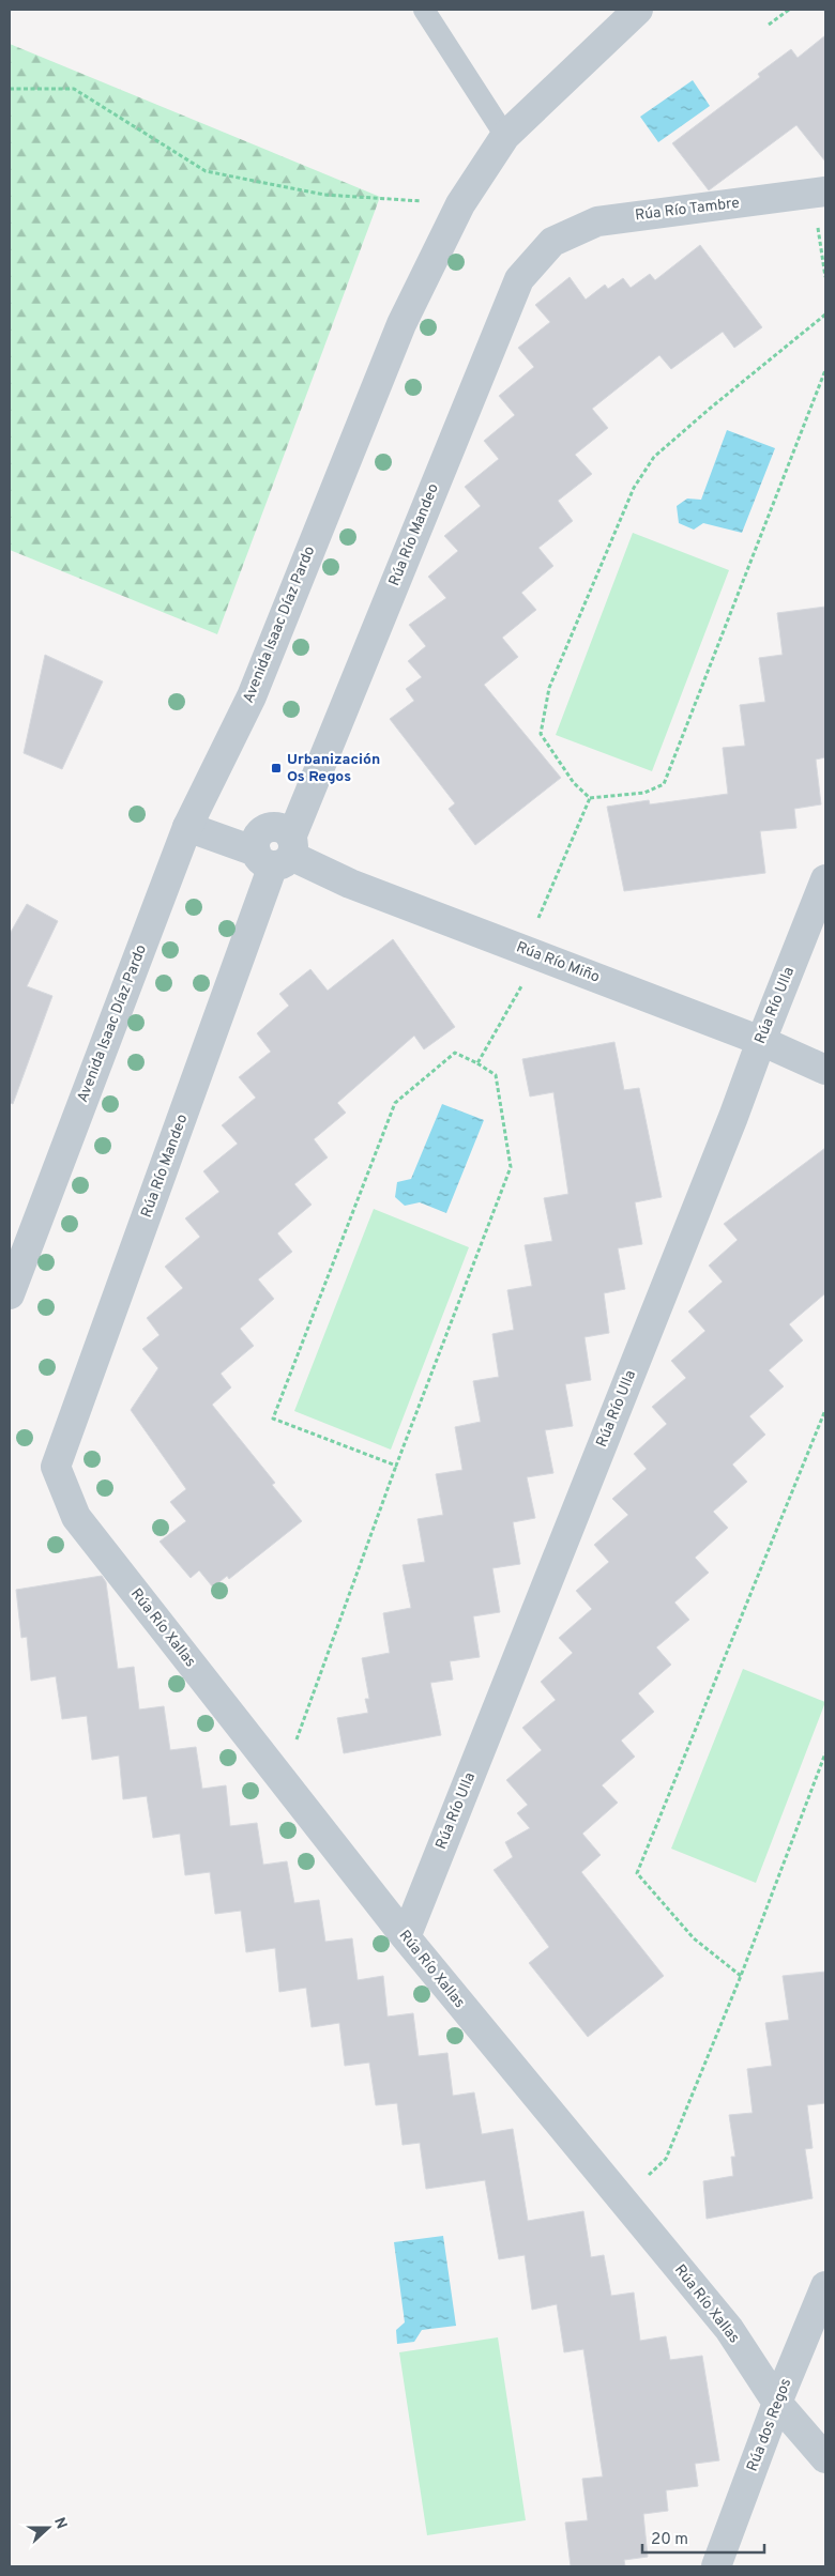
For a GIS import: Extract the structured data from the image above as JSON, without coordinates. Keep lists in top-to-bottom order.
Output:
{
  "streets": {
    "street": [
      "Rúa Río Tambre",
      "Rúa Río Mandeo",
      "Avenida Isaac Díaz Pardo",
      "Rúa Río Miño",
      "Rúa Río Ulla",
      "Rúa Río Xallas",
      "Rúa dos Regos"
    ]
  },
  "crossings": [
    ["Rúa Río Tambre", "Rúa Río Mandeo"],
    ["Rúa Río Mandeo", "Rúa Río Miño"],
    ["Rúa Río Mandeo", "Rúa Río Xallas"],
    ["Avenida Isaac Díaz Pardo", "Rúa Río Miño"],
    ["Rúa Río Miño", "Rúa Río Ulla"],
    ["Rúa Río Ulla", "Rúa Río Xallas"],
    ["Rúa Río Xallas", "Rúa dos Regos"]
  ],
  "places": {
    "transit": ["Urbanización Os Regos"]
  },
  "scale_bar": "20 m",
  "north": "right"
}
